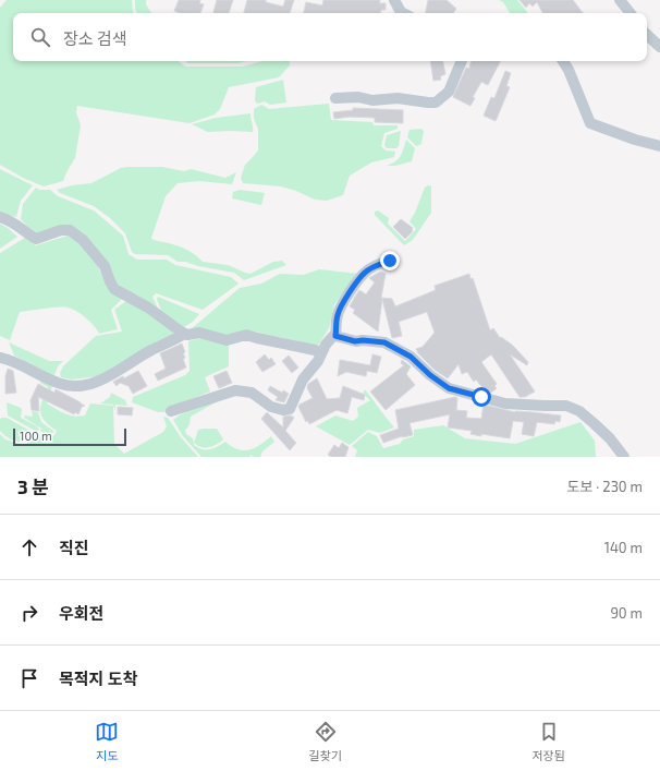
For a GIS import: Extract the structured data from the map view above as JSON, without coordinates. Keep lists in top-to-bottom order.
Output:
{
  "scale_bar": "100 m",
  "page": {
    "search": "장소 검색",
    "scale": "100 m",
    "heading": ["3 분", "도보 · 230 m"],
    "list": [
      ["직진", "140 m"],
      ["우회전", "90 m"],
      "목적지 도착"
    ],
    "nav": ["지도", "길찾기", "저장됨"]
  }
}
